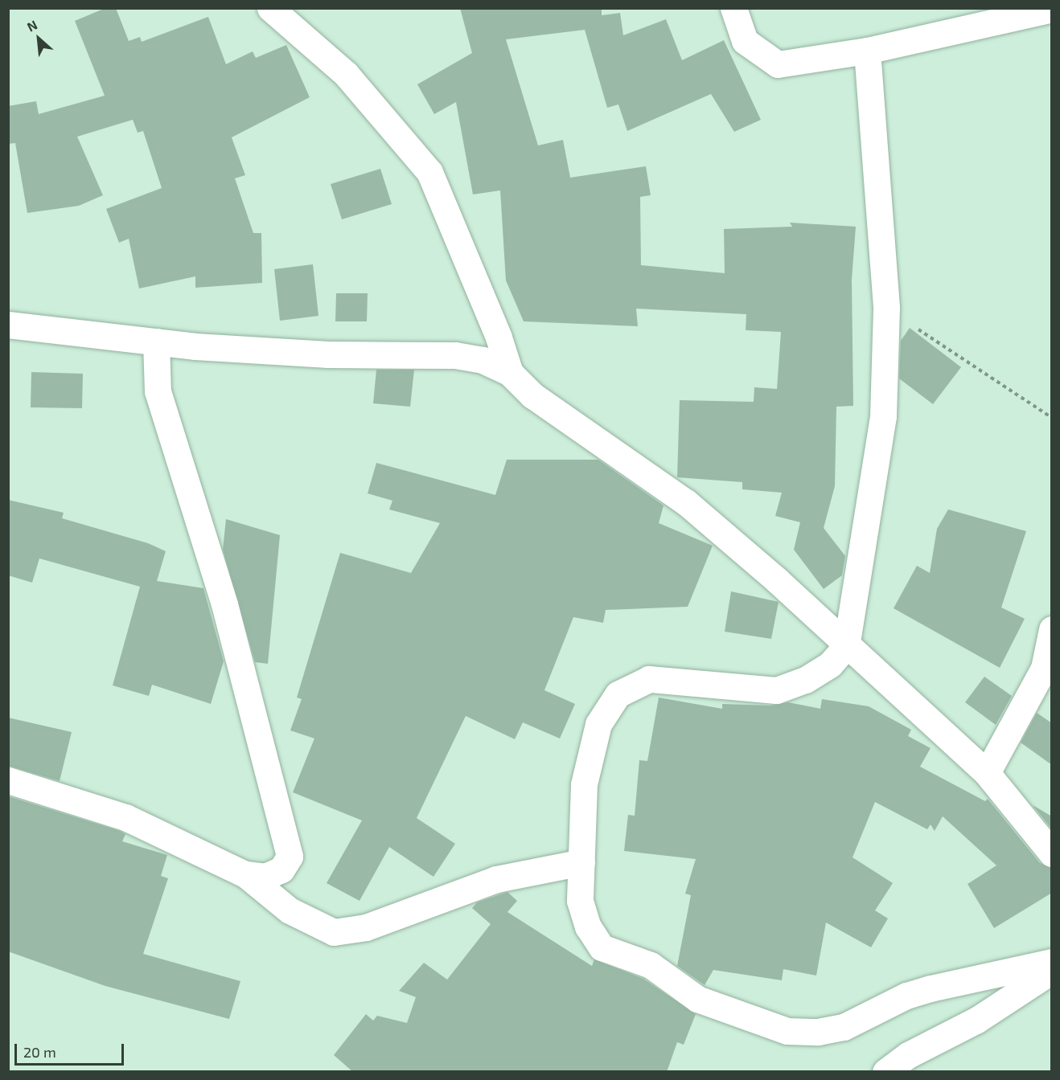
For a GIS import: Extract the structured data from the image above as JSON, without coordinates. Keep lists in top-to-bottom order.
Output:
{
  "scale_bar": "20 m",
  "north": "top left"
}
